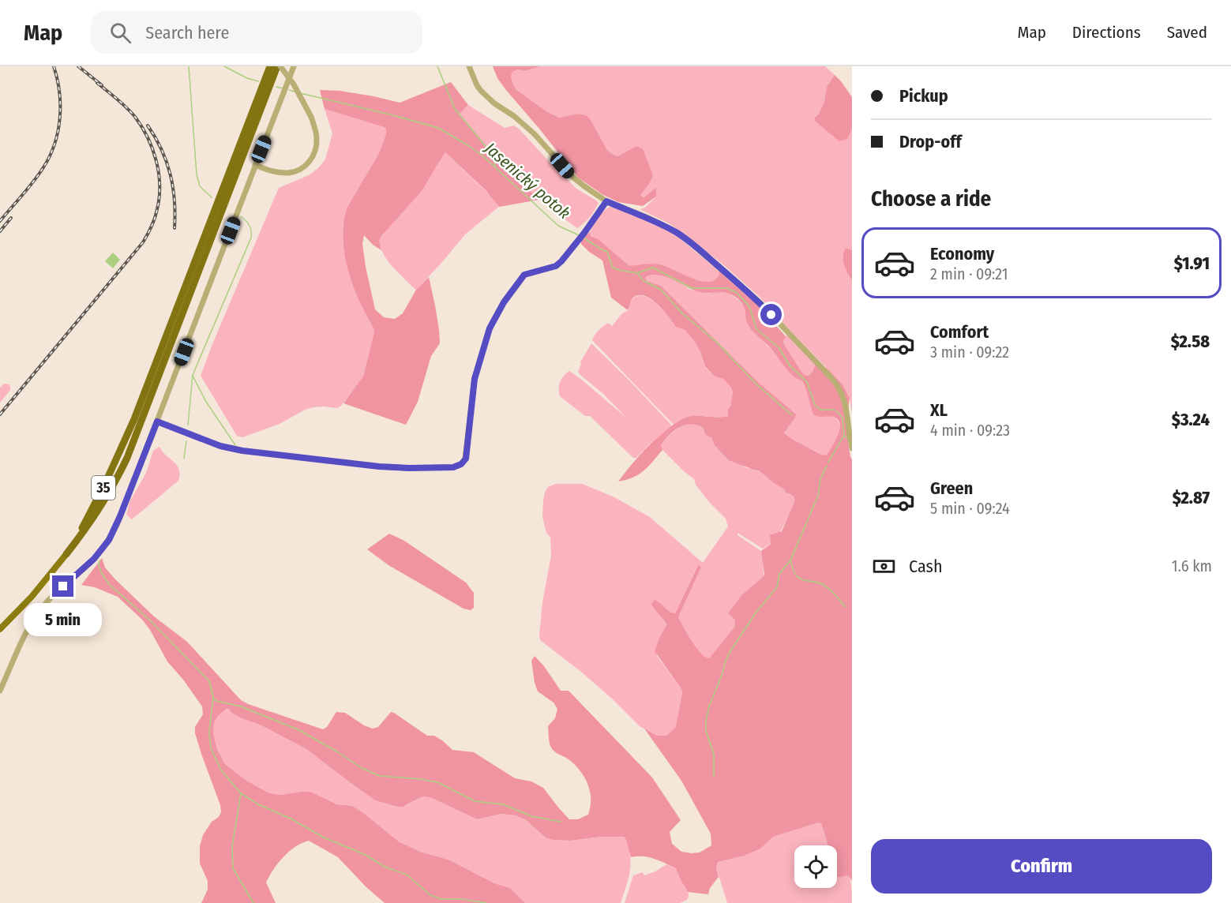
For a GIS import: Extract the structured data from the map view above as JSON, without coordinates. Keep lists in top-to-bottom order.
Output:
{
  "streets": {
    "highway": ["35"]
  },
  "water": ["Jasenický potok"],
  "page": {
    "header": "Map",
    "search": "Search here",
    "nav": ["Map", "Directions", "Saved"],
    "banner": ["Pickup", "Drop-off"],
    "heading": "Choose a ride",
    "list": [
      {
        "name": "Economy",
        "note": "2 min · 09:21",
        "value": "$1.91"
      },
      {
        "name": "Comfort",
        "note": "3 min · 09:22",
        "value": "$2.58"
      },
      {
        "name": "XL",
        "note": "4 min · 09:23",
        "value": "$3.24"
      },
      {
        "name": "Green",
        "note": "5 min · 09:24",
        "value": "$2.87"
      }
    ],
    "pay": ["Cash", "1.6 km"],
    "bubble": "5 min",
    "buttons": "Confirm"
  }
}
